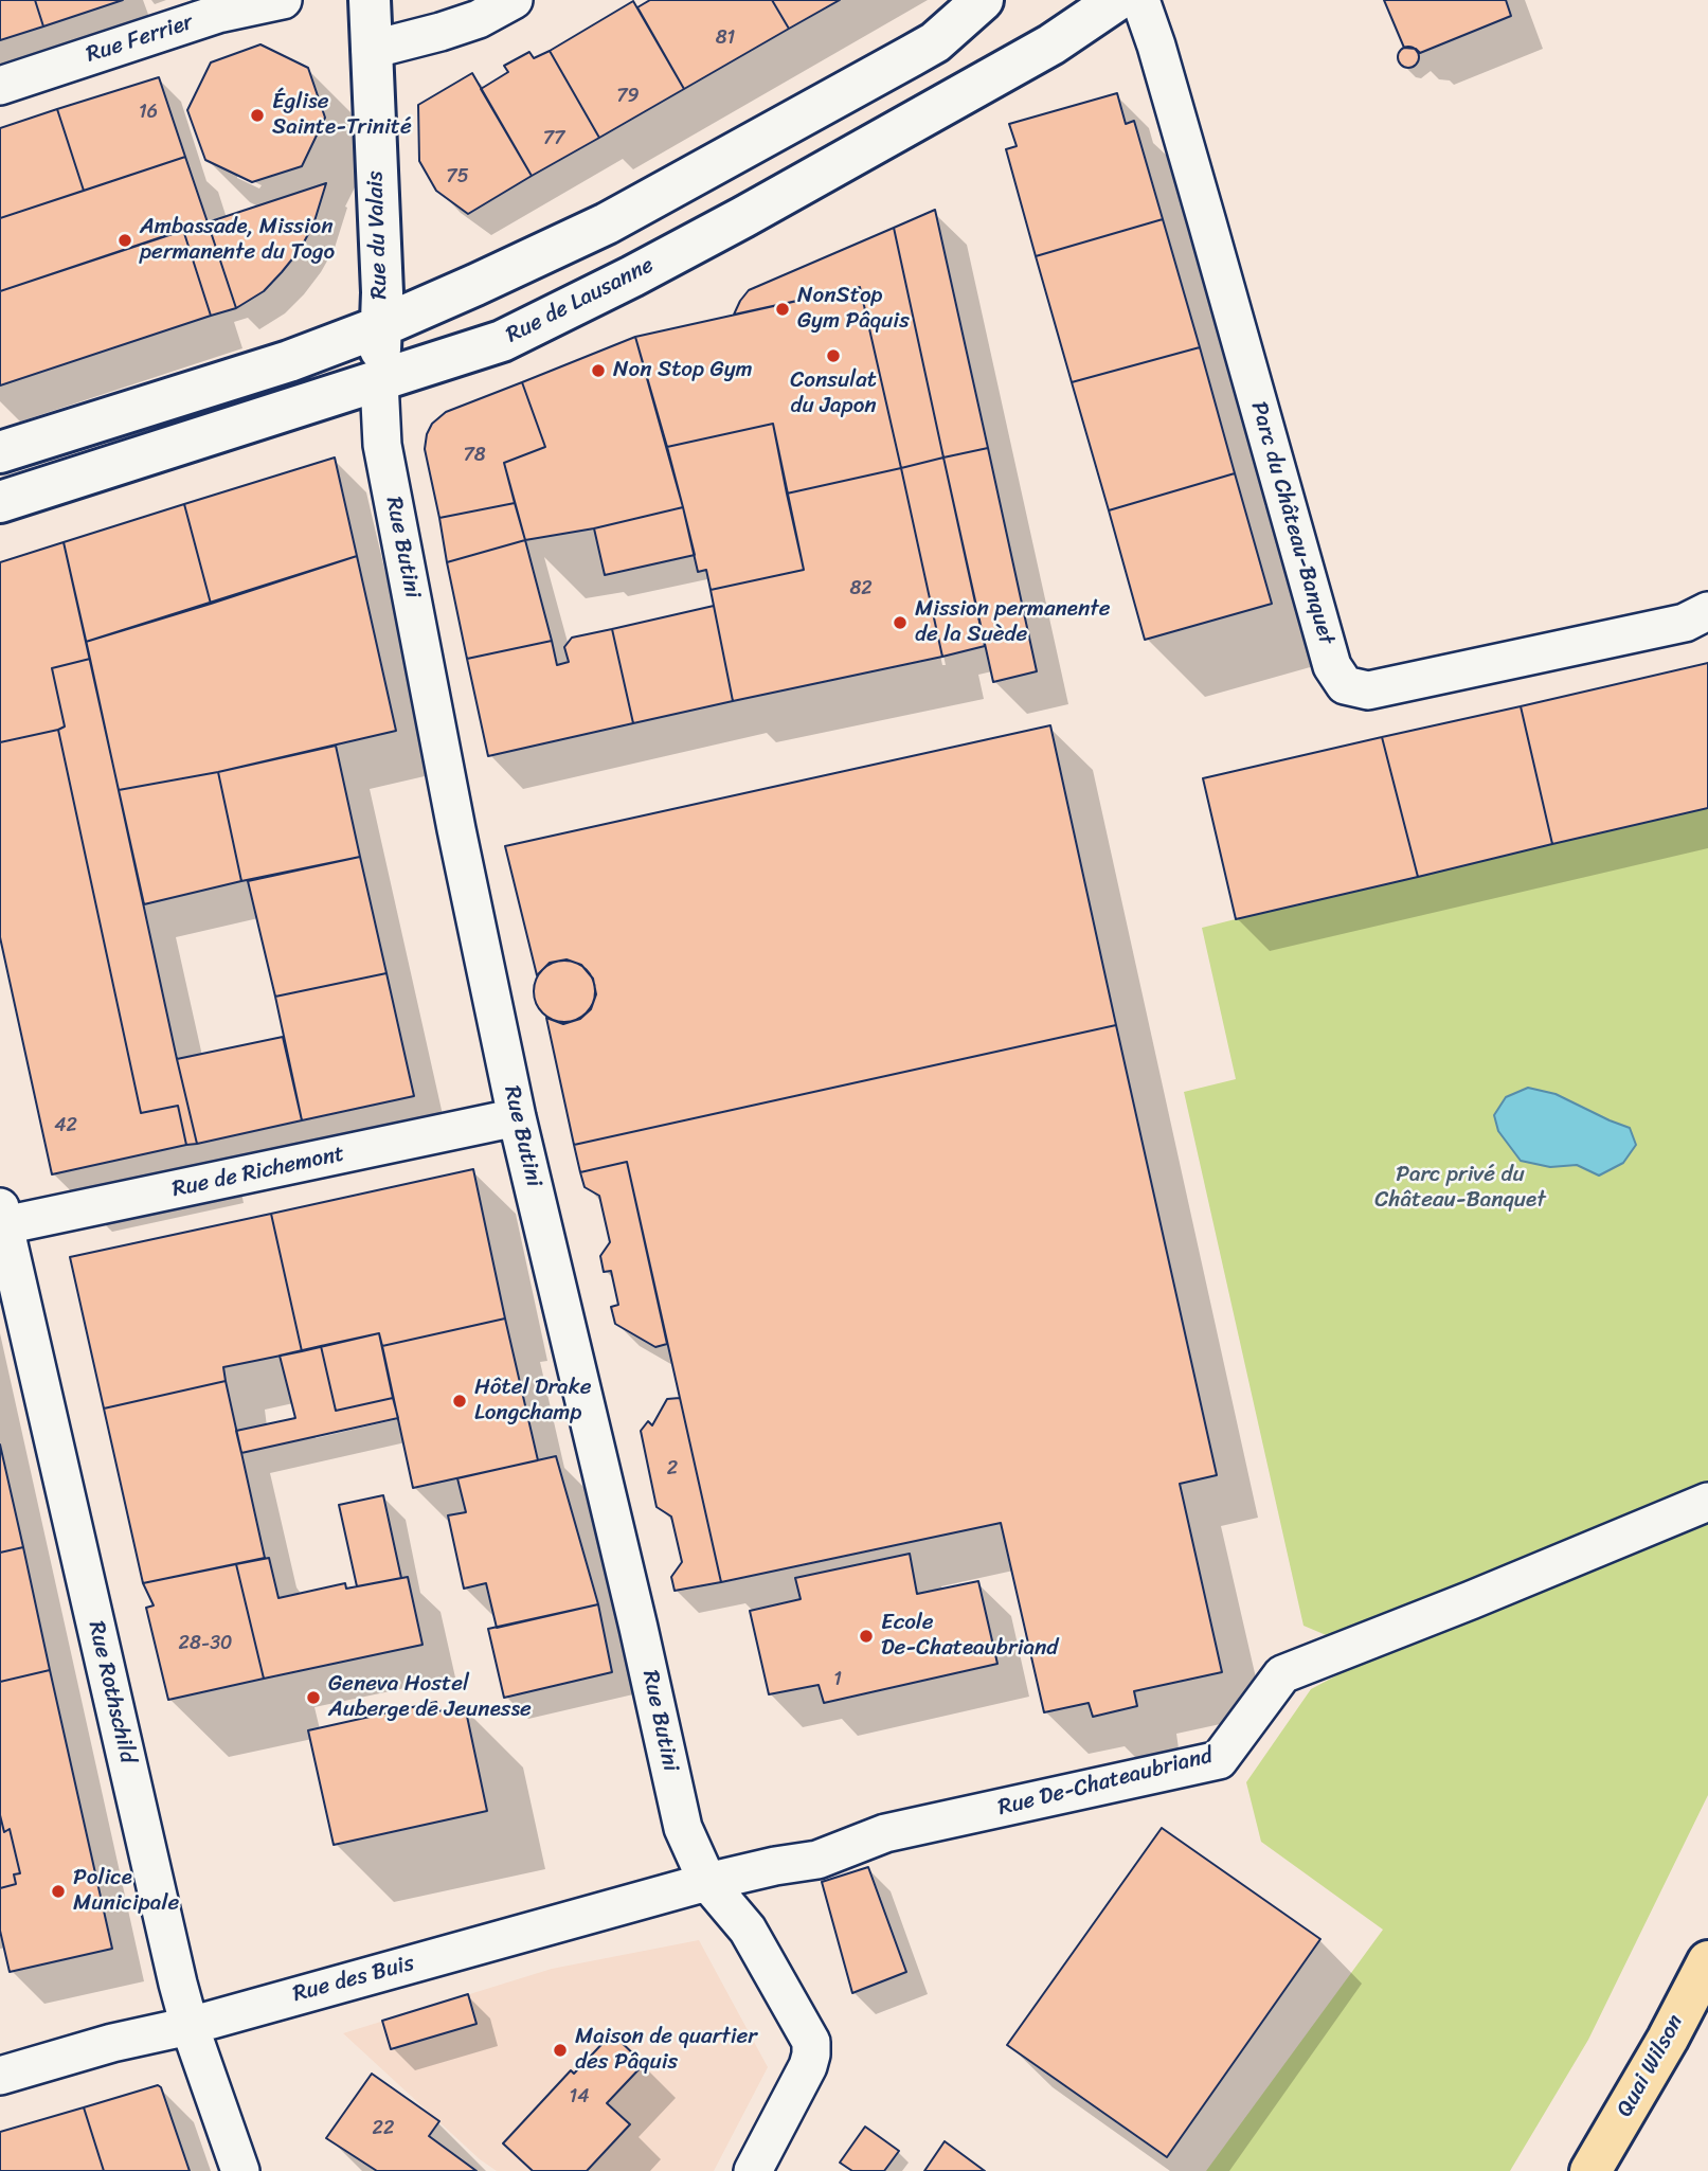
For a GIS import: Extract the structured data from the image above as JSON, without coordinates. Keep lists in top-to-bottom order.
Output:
{
  "streets": {
    "main road": ["Rue du Valais", "Rue de Lausanne", "Quai Wilson"],
    "street": [
      "Rue Ferrier",
      "Parc du Château-Banquet",
      "Rue Butini",
      "Rue de Richemont",
      "Rue Rothschild",
      "Rue De-Chateaubriand",
      "Rue des Buis"
    ]
  },
  "crossings": [
    ["Rue du Valais", "Rue de Lausanne"],
    ["Rue du Valais", "Rue Butini"],
    ["Rue de Lausanne", "Rue Butini"],
    ["Rue Butini", "Rue de Richemont"],
    ["Rue Butini", "Rue De-Chateaubriand"],
    ["Rue Butini", "Rue des Buis"],
    ["Rue de Richemont", "Rue Rothschild"],
    ["Rue Rothschild", "Rue des Buis"],
    ["Rue De-Chateaubriand", "Rue des Buis"]
  ],
  "parks": ["Parc privé du Château-Banquet"],
  "places": [
    "Église Sainte-Trinité",
    "Ambassade, Mission permanente du Togo",
    "NonStop Gym Pâquis",
    "Consulat du Japon",
    "Non Stop Gym",
    "Mission permanente de la Suède",
    "Hôtel Drake Longchamp",
    "Ecole De-Chateaubriand",
    "Geneva Hostel Auberge de Jeunesse",
    "Police Municipale",
    "Maison de quartier des Pâquis"
  ],
  "house_numbers": [
    "81",
    "79",
    "16",
    "77",
    "75",
    "78",
    "82",
    "42",
    "2",
    "28-30",
    "1",
    "14",
    "22"
  ]
}
